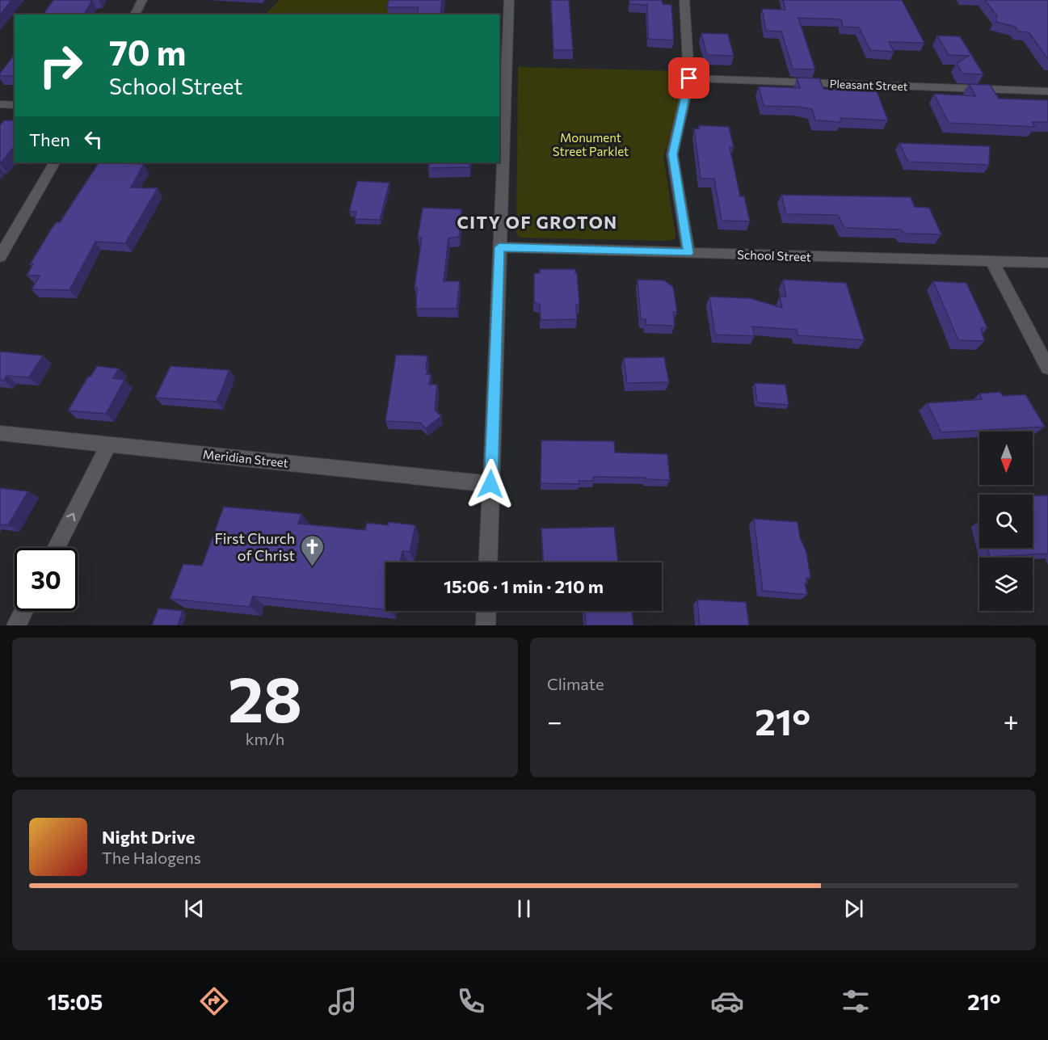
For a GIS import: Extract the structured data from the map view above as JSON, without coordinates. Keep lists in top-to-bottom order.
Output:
{
  "streets": {
    "street": ["Pleasant Street", "School Street", "Meridian Street"]
  },
  "districts": ["CITY OF GROTON"],
  "parks": ["Monument Street Parklet"],
  "places": {
    "church": ["First Church of Christ"]
  },
  "north": "bottom",
  "page": {
    "turn": ["70 m", "School Street"],
    "then": "Then",
    "limit": "30",
    "trip": "15:06 · 1 min · 210 m",
    "tile": [
      ["28", "km/h"],
      "Climate"
    ],
    "heat": ["−", "21°", "+"],
    "song": ["Night Drive", "The Halogens"],
    "tabs": ["15:05", "21°"]
  }
}
